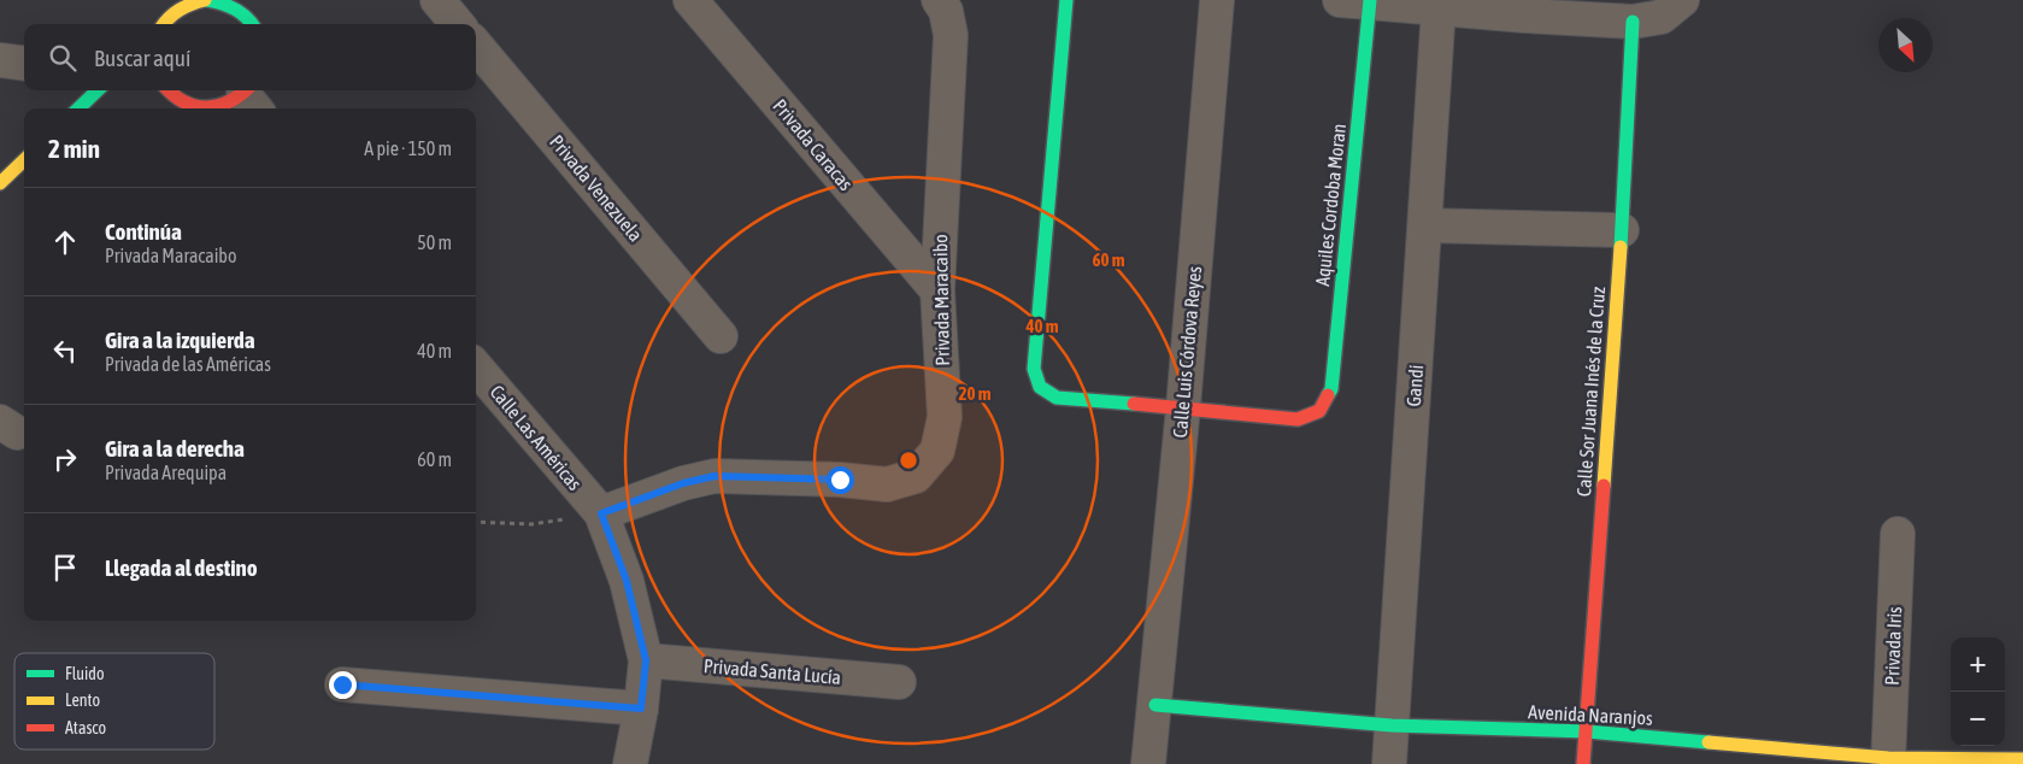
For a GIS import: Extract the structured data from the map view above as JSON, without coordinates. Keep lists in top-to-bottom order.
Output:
{
  "streets": {
    "street": [
      "Privada Caracas",
      "Privada Venezuela",
      "Aquiles Cordoba Moran",
      "Privada Maracaibo",
      "Calle Luis Córdova Reyes",
      "Gandi",
      "Calle Sor Juana Inés de la Cruz",
      "Calle Las Américas",
      "Privada Iris",
      "Privada Santa Lucía",
      "Avenida Naranjos"
    ]
  },
  "crossings": [
    ["Privada Caracas", "Privada Maracaibo"],
    ["Aquiles Cordoba Moran", "Calle Luis Córdova Reyes"],
    ["Privada Maracaibo", "Calle Las Américas"],
    ["Calle Luis Córdova Reyes", "Avenida Naranjos"],
    ["Gandi", "Avenida Naranjos"],
    ["Calle Sor Juana Inés de la Cruz", "Avenida Naranjos"],
    ["Privada Iris", "Avenida Naranjos"]
  ],
  "legend": ["Fluido", "Lento", "Atasco"],
  "north": "bottom right",
  "page": {
    "search": "Buscar aquí",
    "heading": ["2 min", "A pie · 150 m"],
    "list": [
      ["Continúa", "Privada Maracaibo", "50 m"],
      ["Gira a la izquierda", "Privada de las Américas", "40 m"],
      ["Gira a la derecha", "Privada Arequipa", "60 m"],
      "Llegada al destino"
    ],
    "map_buttons": ["+", "−"]
  },
  "rings": ["60 m", "40 m", "20 m"]
}
